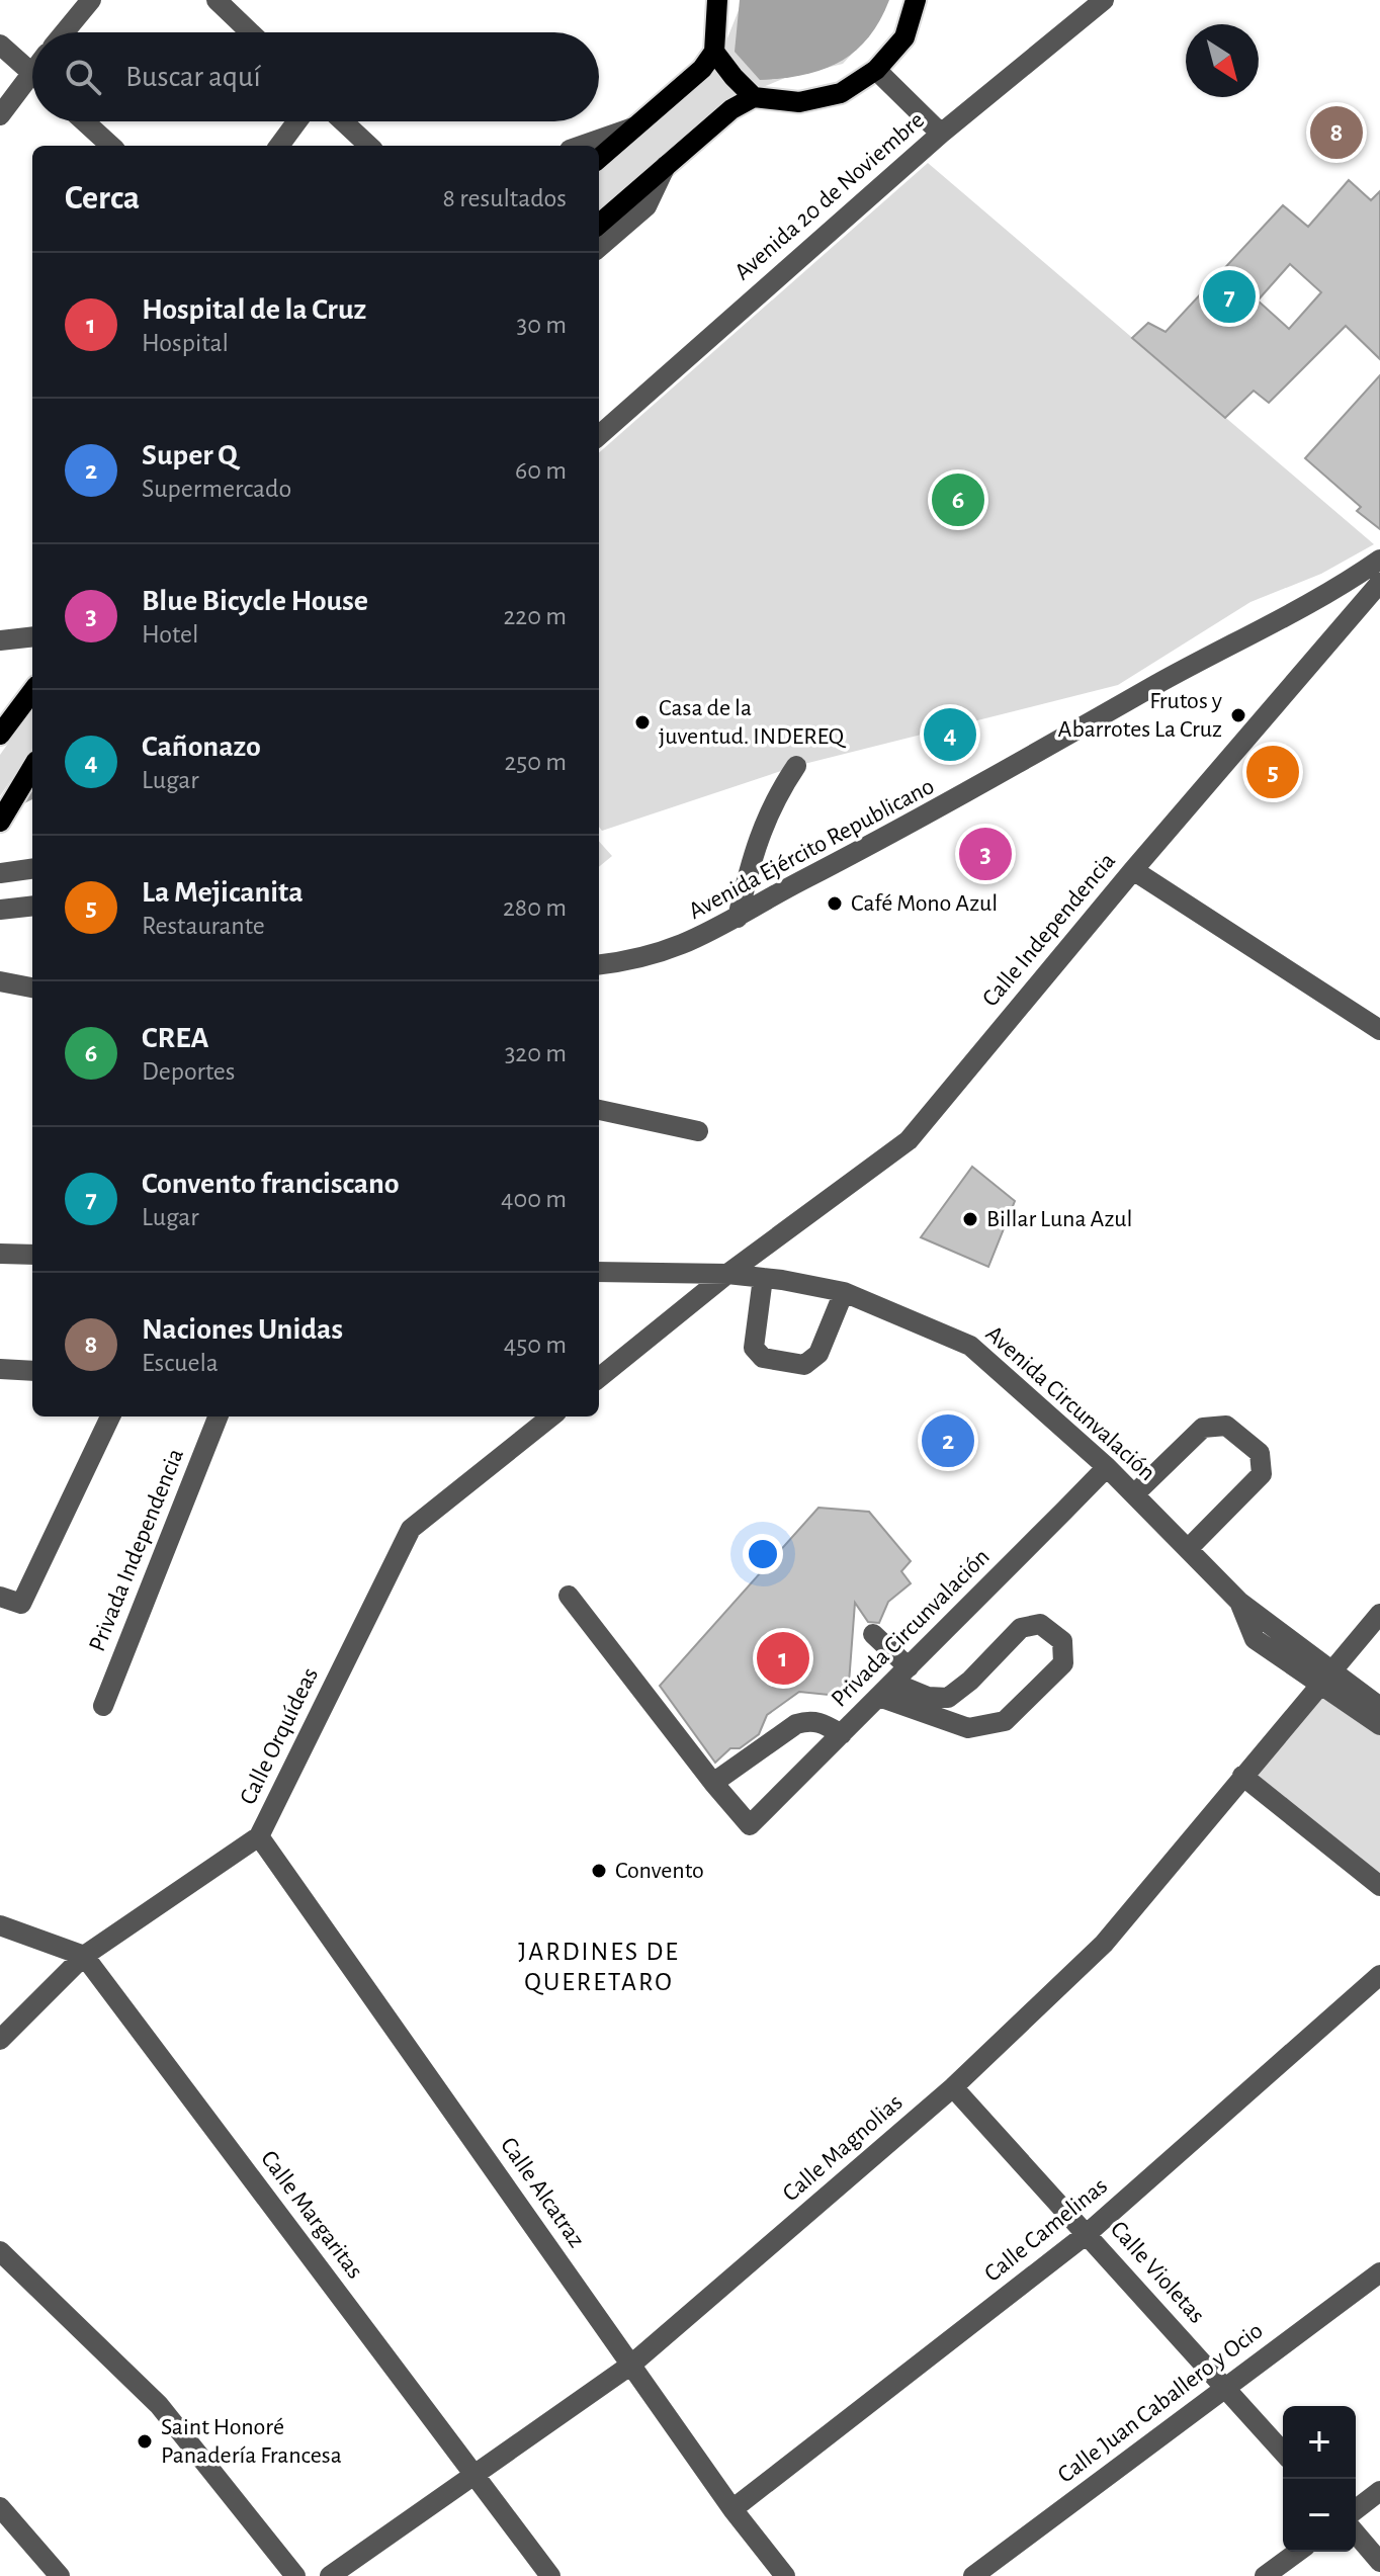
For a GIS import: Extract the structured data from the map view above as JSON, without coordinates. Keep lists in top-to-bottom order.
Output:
{
  "streets": {
    "street": [
      "Avenida 20 de Noviembre",
      "Avenida Ejército Republicano",
      "Calle Independencia",
      "Avenida Circunvalación",
      "Privada Independencia",
      "Privada Circunvalación",
      "Calle Orquídeas",
      "Calle Magnolias",
      "Calle Alcatraz",
      "Calle Margaritas",
      "Calle Camelinas",
      "Calle Violetas",
      "Calle Juan Caballero y Ocio"
    ]
  },
  "crossings": [
    ["Calle Independencia", "Avenida Circunvalación"],
    ["Avenida Circunvalación", "Privada Circunvalación"],
    ["Avenida Circunvalación", "Calle Magnolias"],
    ["Calle Orquídeas", "Calle Alcatraz"],
    ["Calle Orquídeas", "Calle Margaritas"],
    ["Calle Magnolias", "Calle Alcatraz"],
    ["Calle Magnolias", "Calle Margaritas"],
    ["Calle Magnolias", "Calle Violetas"],
    ["Calle Alcatraz", "Calle Camelinas"],
    ["Calle Camelinas", "Calle Violetas"],
    ["Calle Violetas", "Calle Juan Caballero y Ocio"]
  ],
  "districts": ["JARDINES DE QUERETARO"],
  "places": [
    "Frutos y Abarrotes La Cruz",
    "Casa de la juventud. INDEREQ",
    "Café Mono Azul",
    "Billar Luna Azul",
    "Convento",
    "Saint Honoré Panadería Francesa"
  ],
  "north": "bottom right",
  "page": {
    "search": "Buscar aquí",
    "pins": [
      "8",
      "7",
      "6",
      "4",
      "5",
      "3",
      "2",
      "1"
    ],
    "heading": ["Cerca", "8 resultados"],
    "list": [
      {
        "mark": "1",
        "name": "Hospital de la Cruz",
        "note": "Hospital",
        "value": "30 m"
      },
      {
        "mark": "2",
        "name": "Super Q",
        "note": "Supermercado",
        "value": "60 m"
      },
      {
        "mark": "3",
        "name": "Blue Bicycle House",
        "note": "Hotel",
        "value": "220 m"
      },
      {
        "mark": "4",
        "name": "Cañonazo",
        "note": "Lugar",
        "value": "250 m"
      },
      {
        "mark": "5",
        "name": "La Mejicanita",
        "note": "Restaurante",
        "value": "280 m"
      },
      {
        "mark": "6",
        "name": "CREA",
        "note": "Deportes",
        "value": "320 m"
      },
      {
        "mark": "7",
        "name": "Convento franciscano",
        "note": "Lugar",
        "value": "400 m"
      },
      {
        "mark": "8",
        "name": "Naciones Unidas",
        "note": "Escuela",
        "value": "450 m"
      }
    ],
    "map_buttons": ["+", "−"]
  }
}
